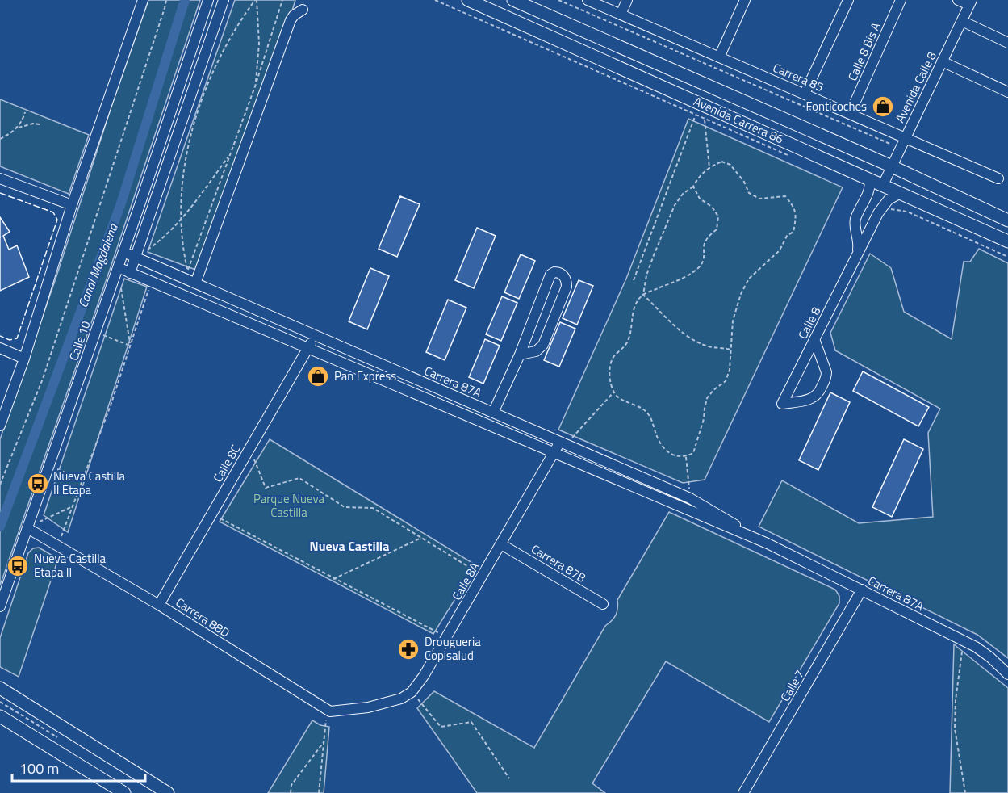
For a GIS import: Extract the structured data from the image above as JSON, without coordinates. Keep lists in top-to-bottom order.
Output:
{
  "streets": {
    "main road": ["Avenida Carrera 86"],
    "street": [
      "Calle 8 Bis A",
      "Carrera 85",
      "Avenida Calle 8",
      "Calle 8",
      "Calle 10",
      "Carrera 87A",
      "Calle 8C",
      "Carrera 87B",
      "Calle 8A",
      "Carrera 88D",
      "Calle 7"
    ]
  },
  "crossings": [
    ["Calle 8 Bis A", "Carrera 85"],
    ["Carrera 85", "Avenida Calle 8"],
    ["Avenida Calle 8", "Avenida Carrera 86"],
    ["Avenida Carrera 86", "Calle 8"],
    ["Calle 10", "Carrera 87A"],
    ["Calle 10", "Carrera 88D"],
    ["Carrera 87A", "Calle 8C"],
    ["Carrera 87A", "Calle 8A"],
    ["Carrera 87A", "Calle 7"],
    ["Calle 8C", "Carrera 88D"],
    ["Carrera 87B", "Calle 8A"],
    ["Calle 8A", "Carrera 88D"]
  ],
  "districts": ["Nueva Castilla"],
  "water": ["Canal Magdalena"],
  "parks": ["Parque Nueva Castilla"],
  "places": {
    "shop": ["Fonticoches", "Pan Express"],
    "bus stop": ["Nueva Castilla II Etapa", "Nueva Castilla Etapa II"],
    "pharmacy": ["Drougueria Copisalud"]
  },
  "scale_bar": "100 m"
}
